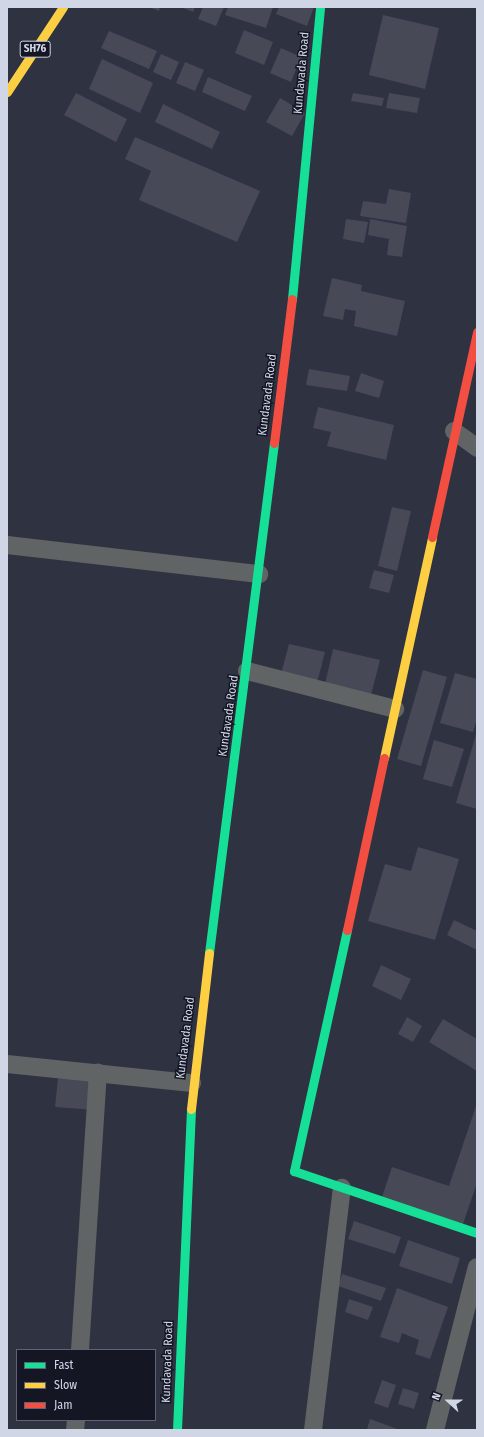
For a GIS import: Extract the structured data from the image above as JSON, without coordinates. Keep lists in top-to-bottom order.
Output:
{
  "streets": {
    "street": ["SH76", "Kundavada Road"]
  },
  "legend": ["Fast", "Slow", "Jam"],
  "north": "left"
}
